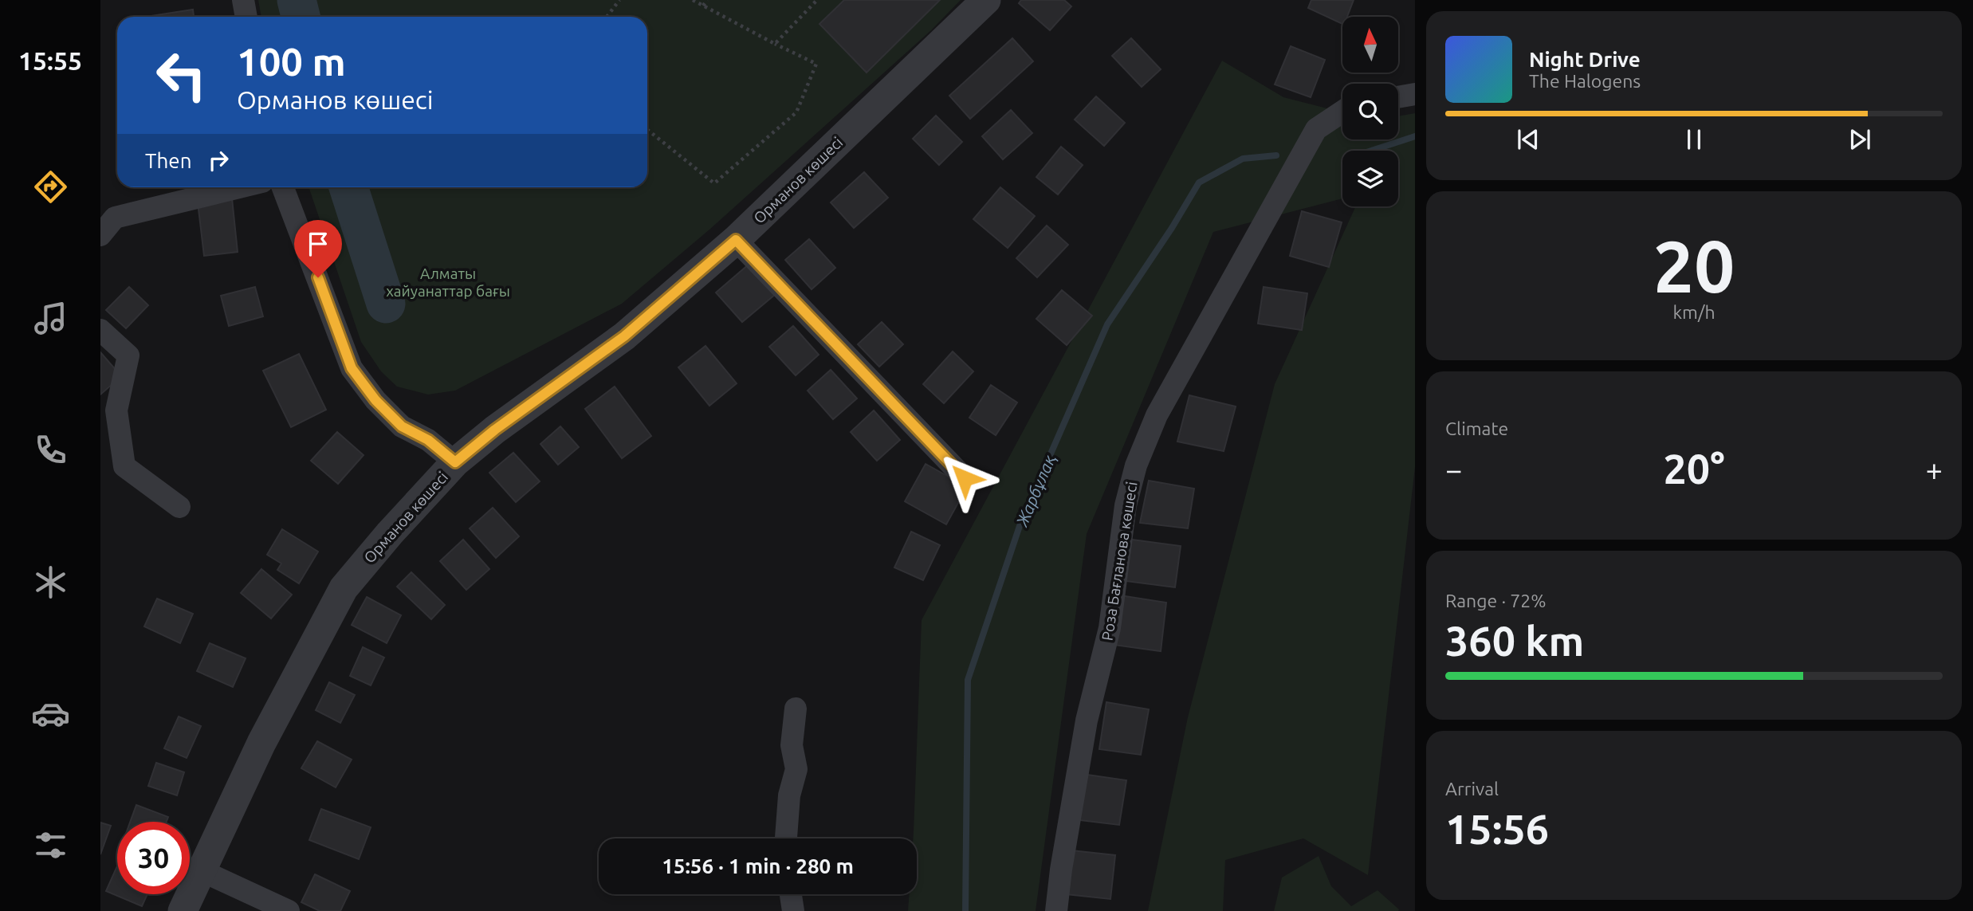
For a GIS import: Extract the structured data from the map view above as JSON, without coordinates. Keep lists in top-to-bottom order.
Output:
{
  "streets": {
    "street": ["Орманов көшесі", "Роза Бағланова көшесі"]
  },
  "water": ["Жарбұлақ"],
  "parks": ["Алматы хайуанаттар бағы"],
  "north": "top",
  "page": {
    "tabs": "15:55",
    "turn": ["100 m", "Орманов көшесі"],
    "song": ["Night Drive", "The Halogens"],
    "then": "Then",
    "tile": [
      ["20", "km/h"],
      "Climate",
      ["Range · 72%", "360 km"],
      ["Arrival", "15:56"]
    ],
    "heat": ["−", "20°", "+"],
    "limit": "30",
    "trip": "15:56 · 1 min · 280 m"
  }
}
